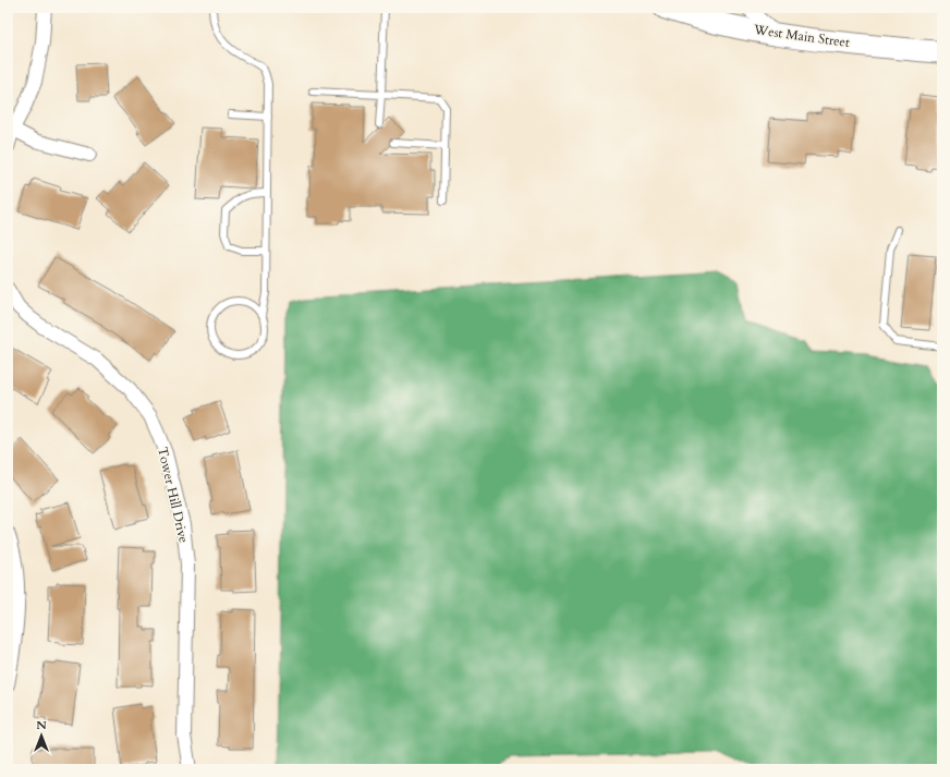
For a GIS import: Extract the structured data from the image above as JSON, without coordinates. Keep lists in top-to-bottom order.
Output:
{
  "streets": {
    "main road": ["West Main Street"],
    "street": ["Tower Hill Drive"]
  },
  "north": "top"
}
